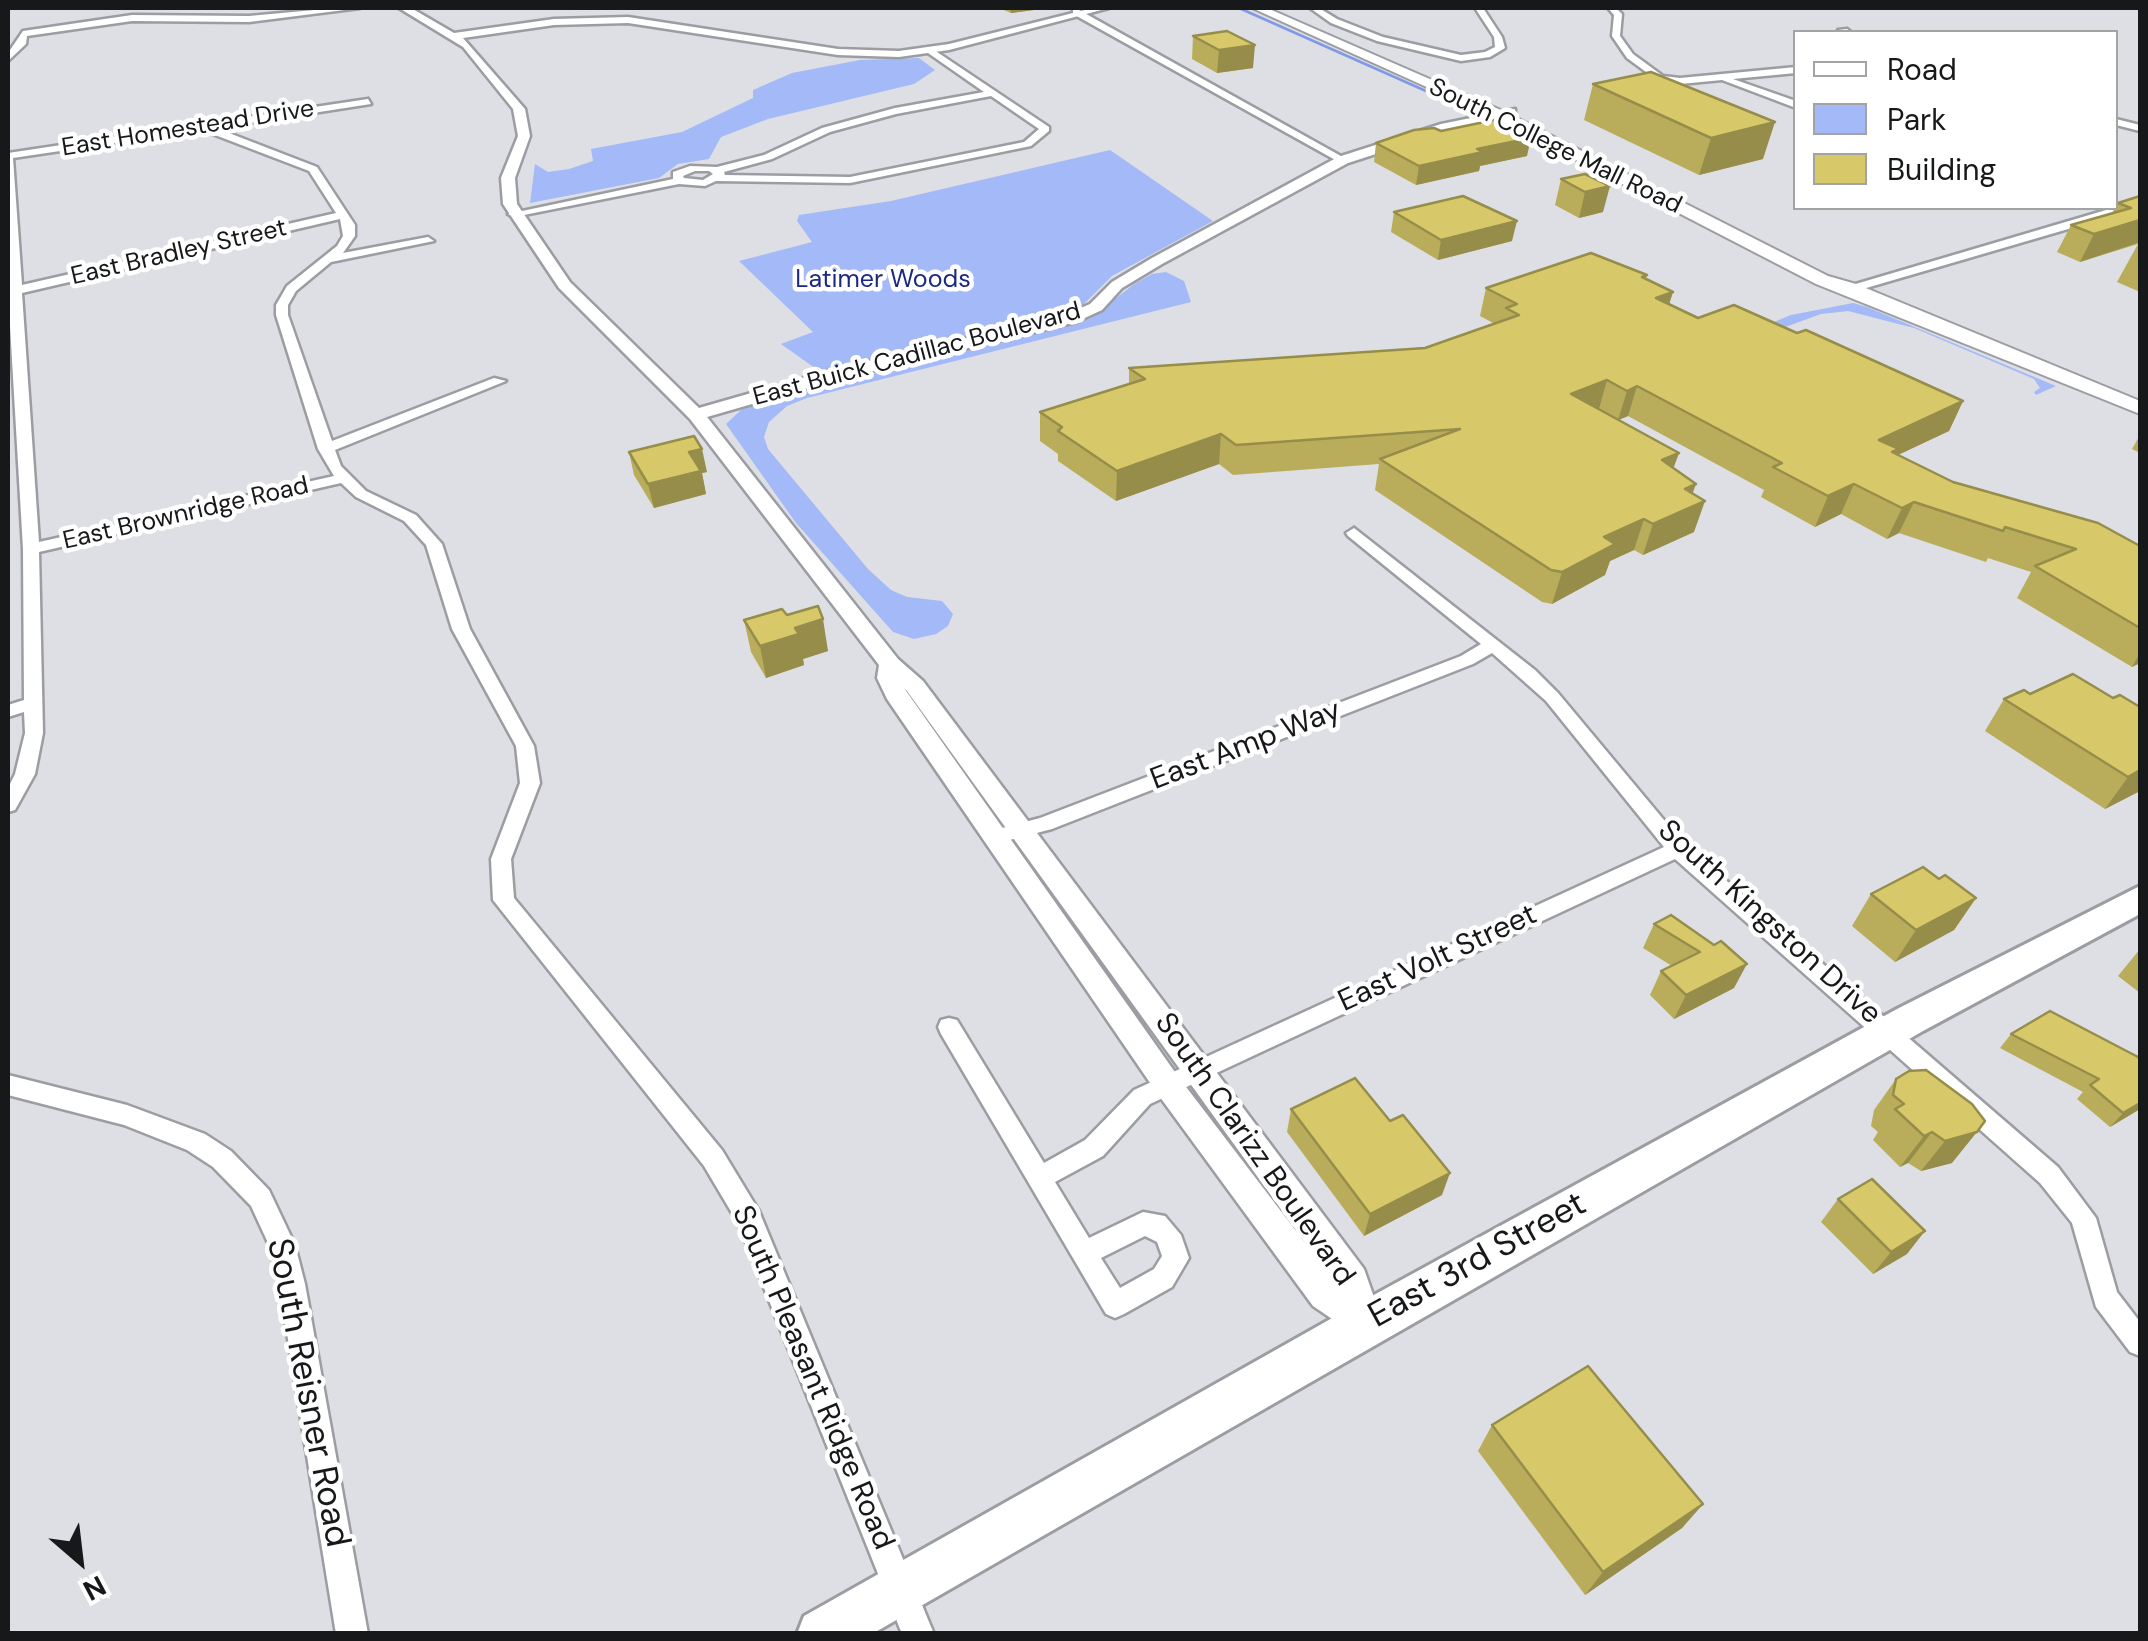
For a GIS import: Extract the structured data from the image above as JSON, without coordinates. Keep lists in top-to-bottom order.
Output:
{
  "streets": {
    "highway": ["East 3rd Street"],
    "main road": ["South College Mall Road"],
    "street": [
      "East Homestead Drive",
      "East Bradley Street",
      "East Buick Cadillac Boulevard",
      "East Brownridge Road",
      "East Amp Way",
      "South Kingston Drive",
      "East Volt Street",
      "South Clarizz Boulevard",
      "South Pleasant Ridge Road",
      "South Reisner Road"
    ]
  },
  "crossings": [
    ["South College Mall Road", "East Buick Cadillac Boulevard"],
    ["East Buick Cadillac Boulevard", "South Clarizz Boulevard"],
    ["East Brownridge Road", "South Pleasant Ridge Road"],
    ["East Amp Way", "South Kingston Drive"],
    ["East Amp Way", "South Clarizz Boulevard"],
    ["South Kingston Drive", "East Volt Street"],
    ["South Kingston Drive", "East 3rd Street"],
    ["East Volt Street", "South Clarizz Boulevard"],
    ["South Clarizz Boulevard", "East 3rd Street"],
    ["East 3rd Street", "South Pleasant Ridge Road"]
  ],
  "parks": ["Latimer Woods"],
  "legend": ["Road", "Park", "Building"],
  "north": "bottom right"
}
